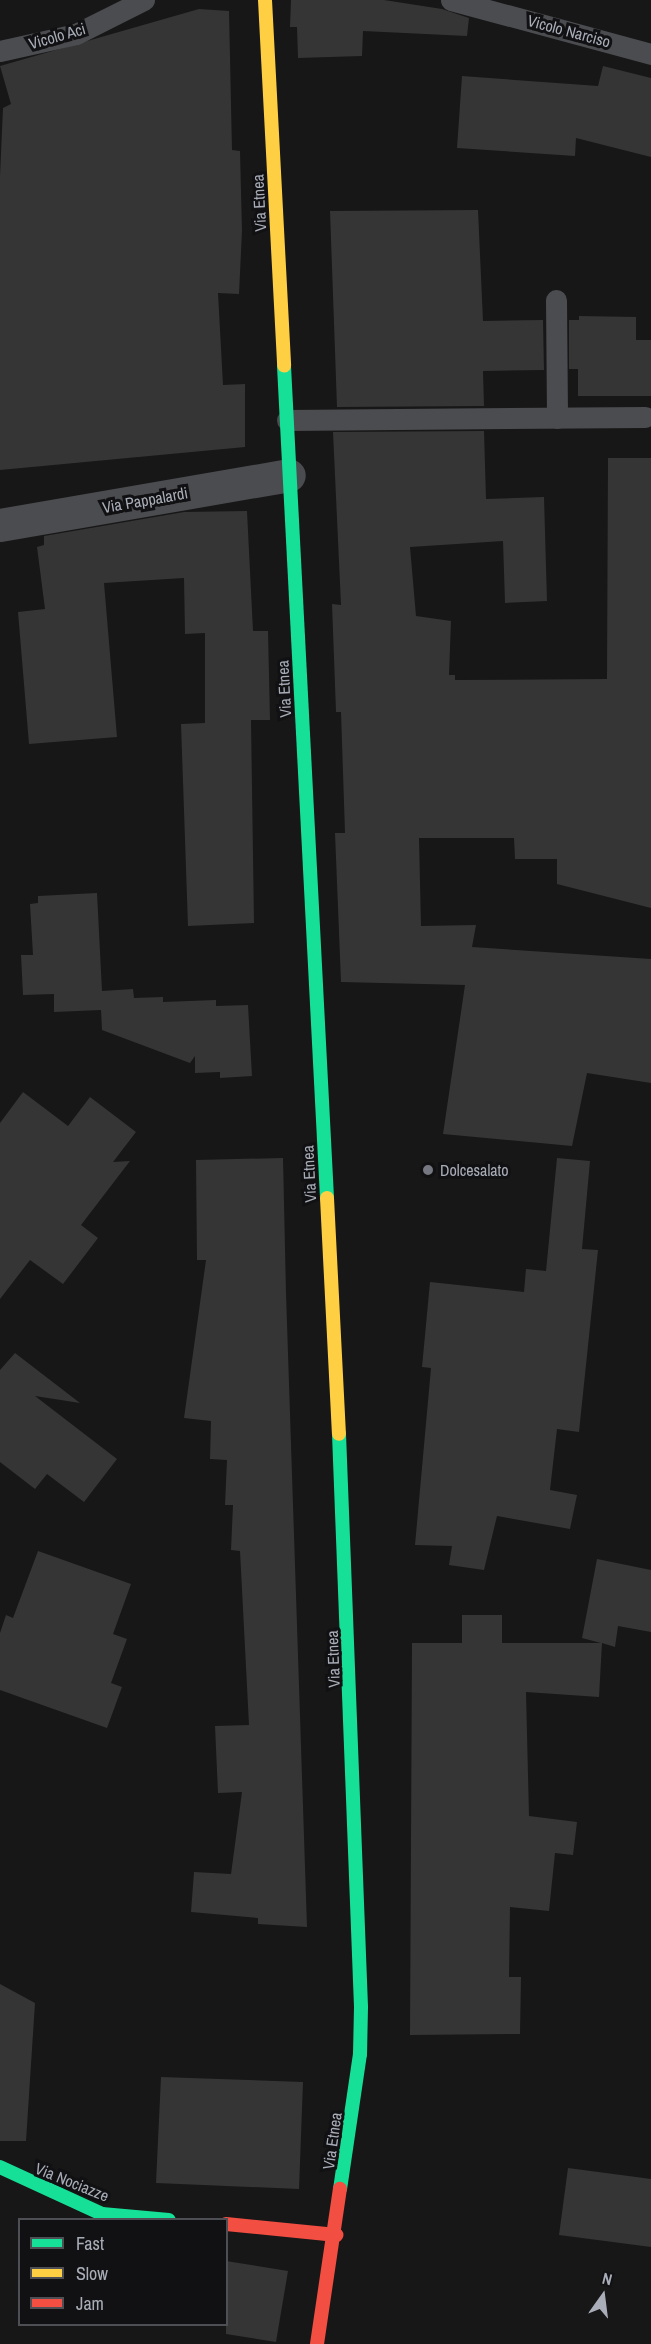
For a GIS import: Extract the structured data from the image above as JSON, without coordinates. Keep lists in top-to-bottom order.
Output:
{
  "streets": {
    "main road": ["Via Etnea", "Via Nociazze"],
    "street": ["Via Pappalardi"],
    "lane": ["Vicolo Narciso", "Vicolo Aci"]
  },
  "crossings": [
    ["Via Etnea", "Via Pappalardi"]
  ],
  "places": ["Dolcesalato"],
  "legend": ["Fast", "Slow", "Jam"],
  "north": "top"
}
